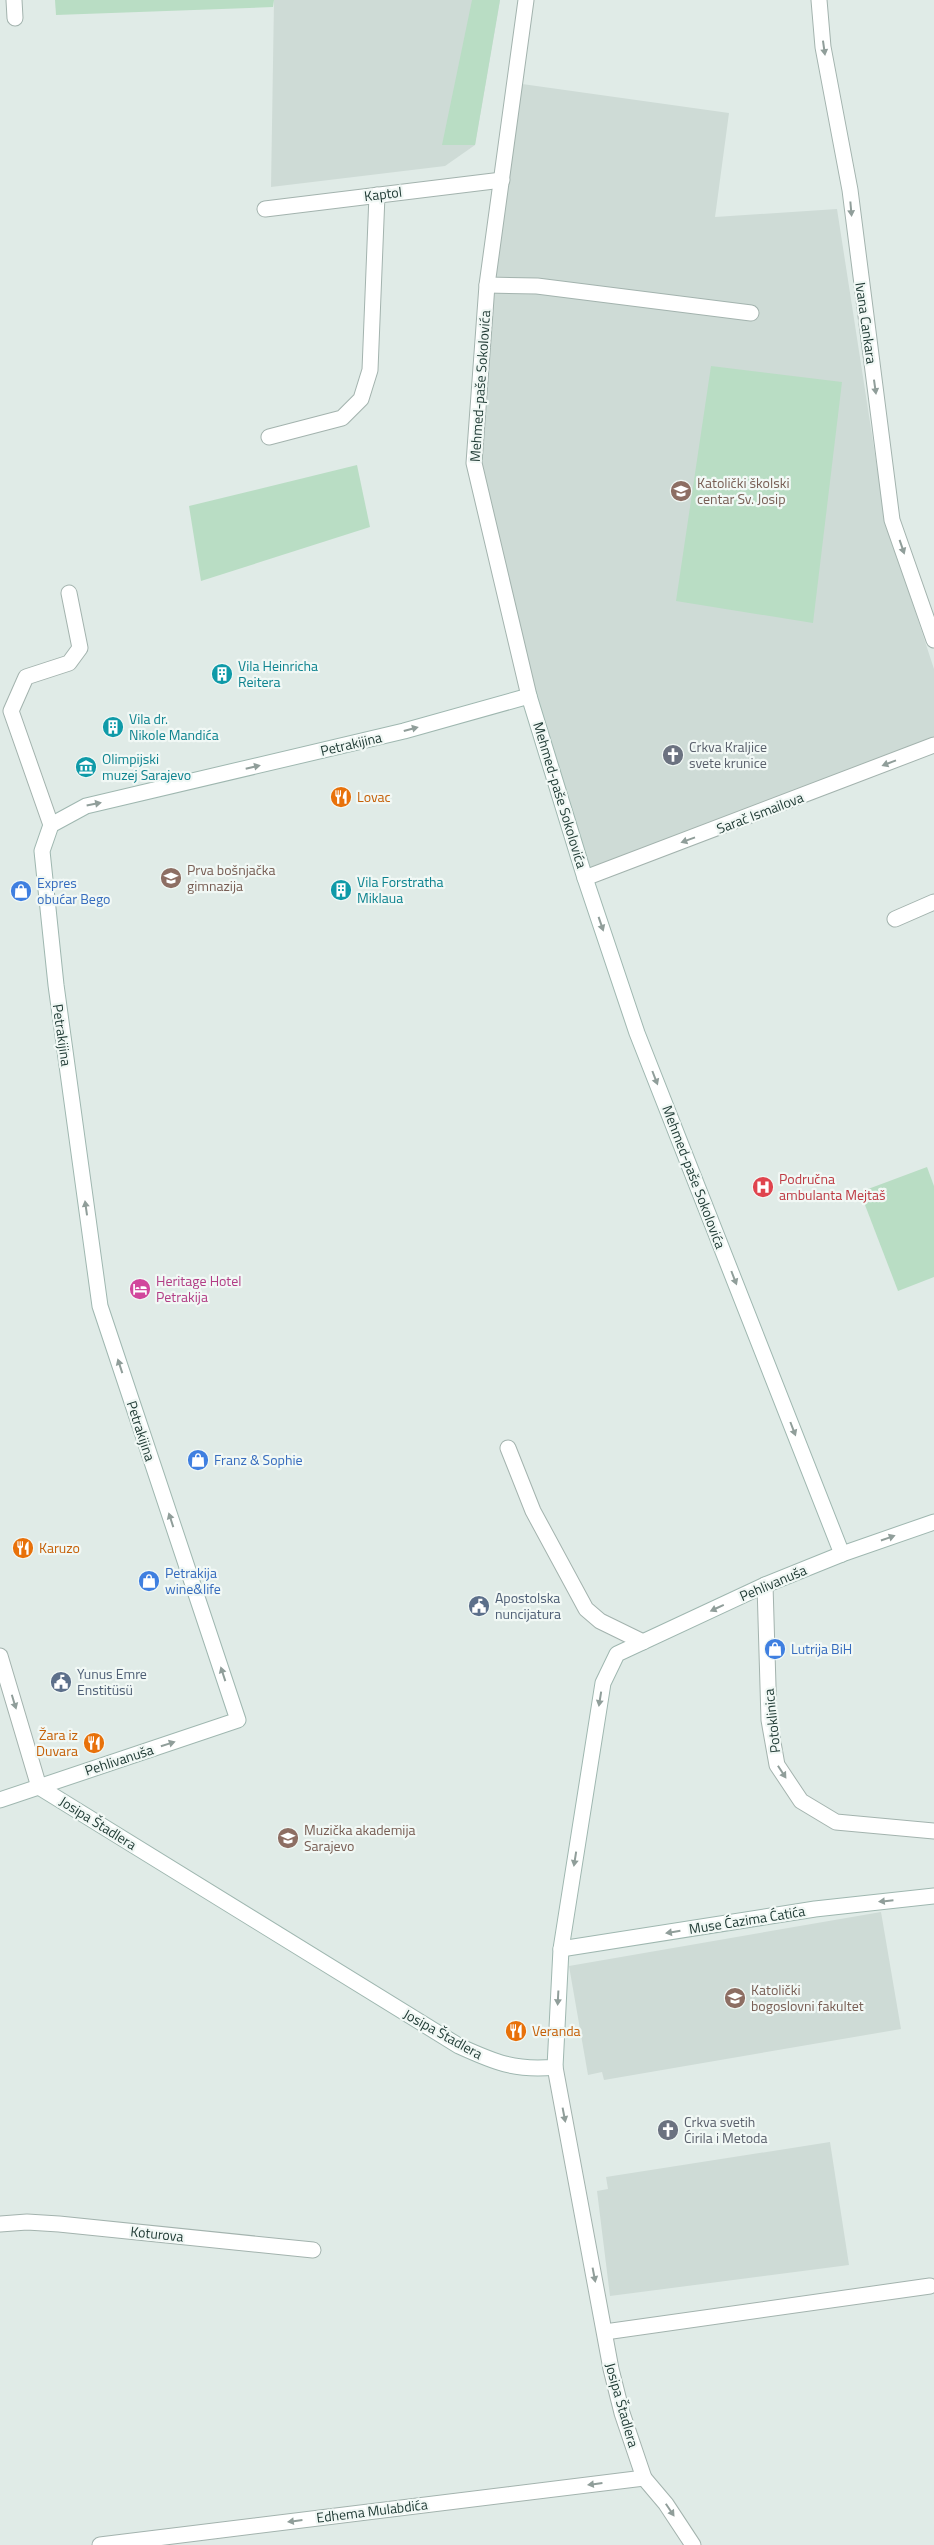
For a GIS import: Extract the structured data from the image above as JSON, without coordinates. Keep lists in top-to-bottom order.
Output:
{
  "streets": {
    "street": [
      "Kaptol",
      "Ivana Cankara",
      "Mehmed-paše Sokolovića",
      "Petrakijina",
      "Sarač Ismailova",
      "Pehlivanuša",
      "Potoklinica",
      "Josipa Štadlera",
      "Muse Ćazima Ćatića",
      "Koturova",
      "Edhema Mulabdića"
    ]
  },
  "crossings": [
    ["Kaptol", "Mehmed-paše Sokolovića"],
    ["Mehmed-paše Sokolovića", "Petrakijina"],
    ["Mehmed-paše Sokolovića", "Sarač Ismailova"],
    ["Mehmed-paše Sokolovića", "Pehlivanuša"],
    ["Petrakijina", "Pehlivanuša"],
    ["Pehlivanuša", "Potoklinica"],
    ["Pehlivanuša", "Josipa Štadlera"],
    ["Pehlivanuša", "Muse Ćazima Ćatića"],
    ["Josipa Štadlera", "Edhema Mulabdića"]
  ],
  "one_way": [
    "Ivana Cankara",
    "Mehmed-paše Sokolovića",
    "Sarač Ismailova",
    "Potoklinica",
    "Muse Ćazima Ćatića",
    "Edhema Mulabdića"
  ],
  "places": {
    "school or university": [
      "Katolički školski centar Sv. Josip",
      "Prva bošnjačka gimnazija",
      "Muzička akademija Sarajevo",
      "Katolički bogoslovni fakultet"
    ],
    "building": ["Vila Heinricha Reitera", "Vila dr. Nikole Mandića", "Vila Forstratha Miklaua"],
    "church": ["Crkva Kraljice svete krunice", "Crkva svetih Ćirila i Metoda"],
    "museum": ["Olimpijski muzej Sarajevo"],
    "restaurant": [
      "Lovac",
      "Karuzo",
      "Žara iz Duvara",
      "Veranda"
    ],
    "shop": [
      "Expres obućar Bego",
      "Franz & Sophie",
      "Petrakija wine&life",
      "Lutrija BiH"
    ],
    "hospital": ["Područna ambulanta Mejtaš"],
    "hotel": ["Heritage Hotel Petrakija"],
    "public building": ["Apostolska nuncijatura", "Yunus Emre Enstitüsü"]
  }
}
